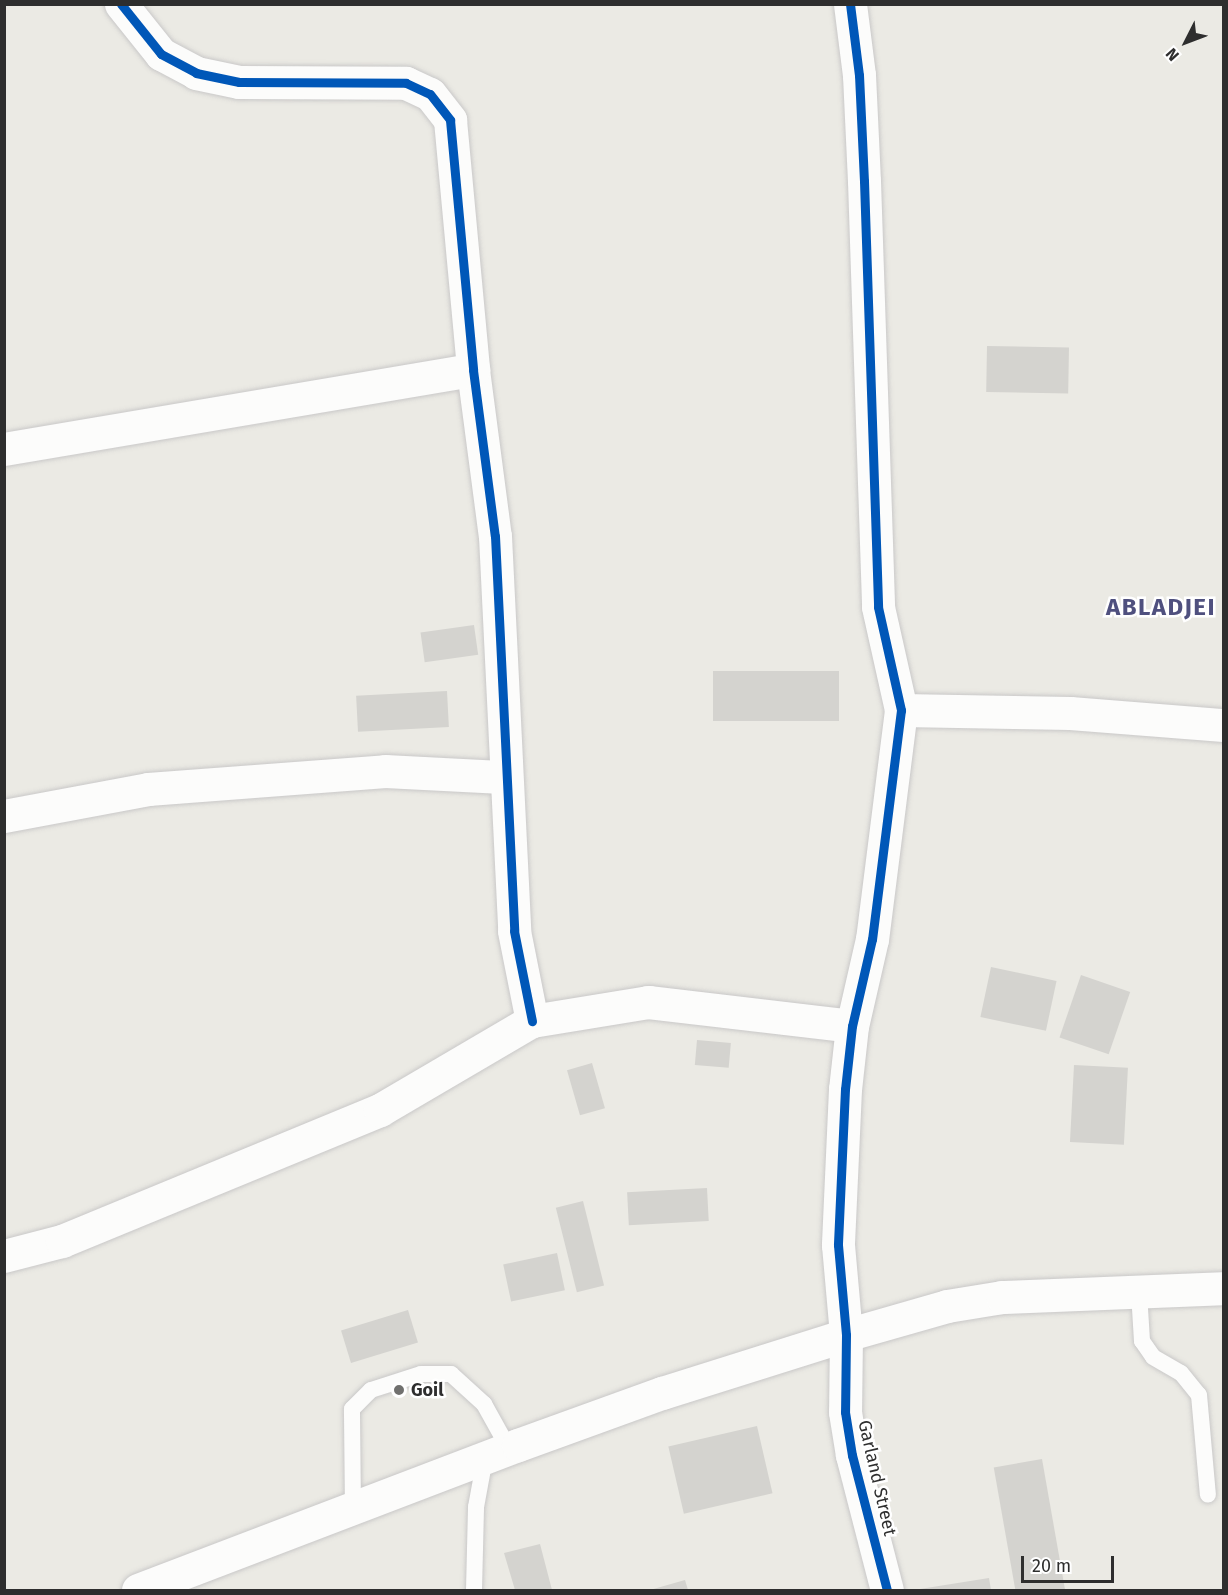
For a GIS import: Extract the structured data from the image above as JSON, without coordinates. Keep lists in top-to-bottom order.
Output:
{
  "streets": {
    "street": ["Garland Street"]
  },
  "districts": ["ABLADJEI"],
  "places": ["Goil"],
  "scale_bar": "20 m",
  "north": "bottom left"
}
